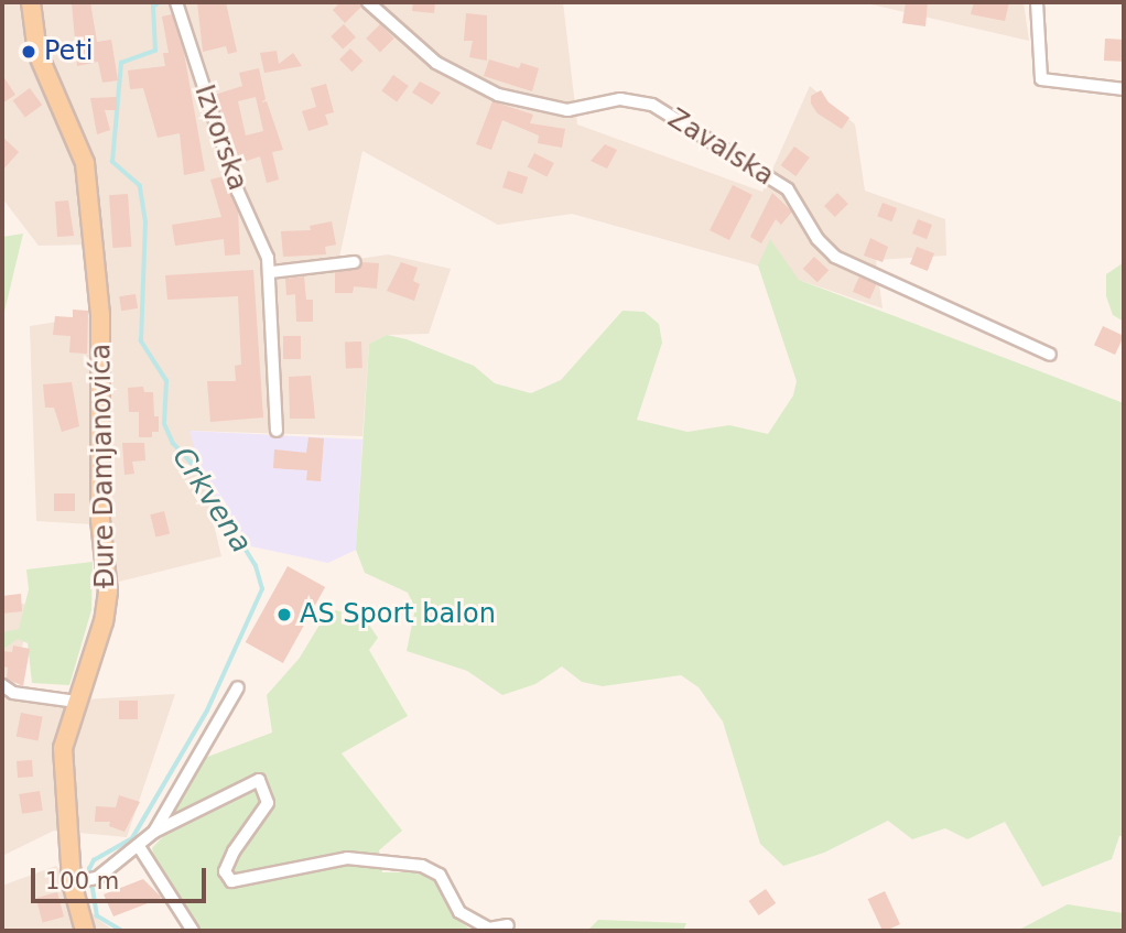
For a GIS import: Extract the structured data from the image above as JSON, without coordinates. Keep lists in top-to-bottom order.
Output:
{
  "streets": {
    "main road": ["Đure Damjanovića"],
    "street": ["Izvorska", "Zavalska"]
  },
  "water": ["Crkvena"],
  "places": ["Peti", "AS Sport balon"],
  "scale_bar": "100 m"
}
